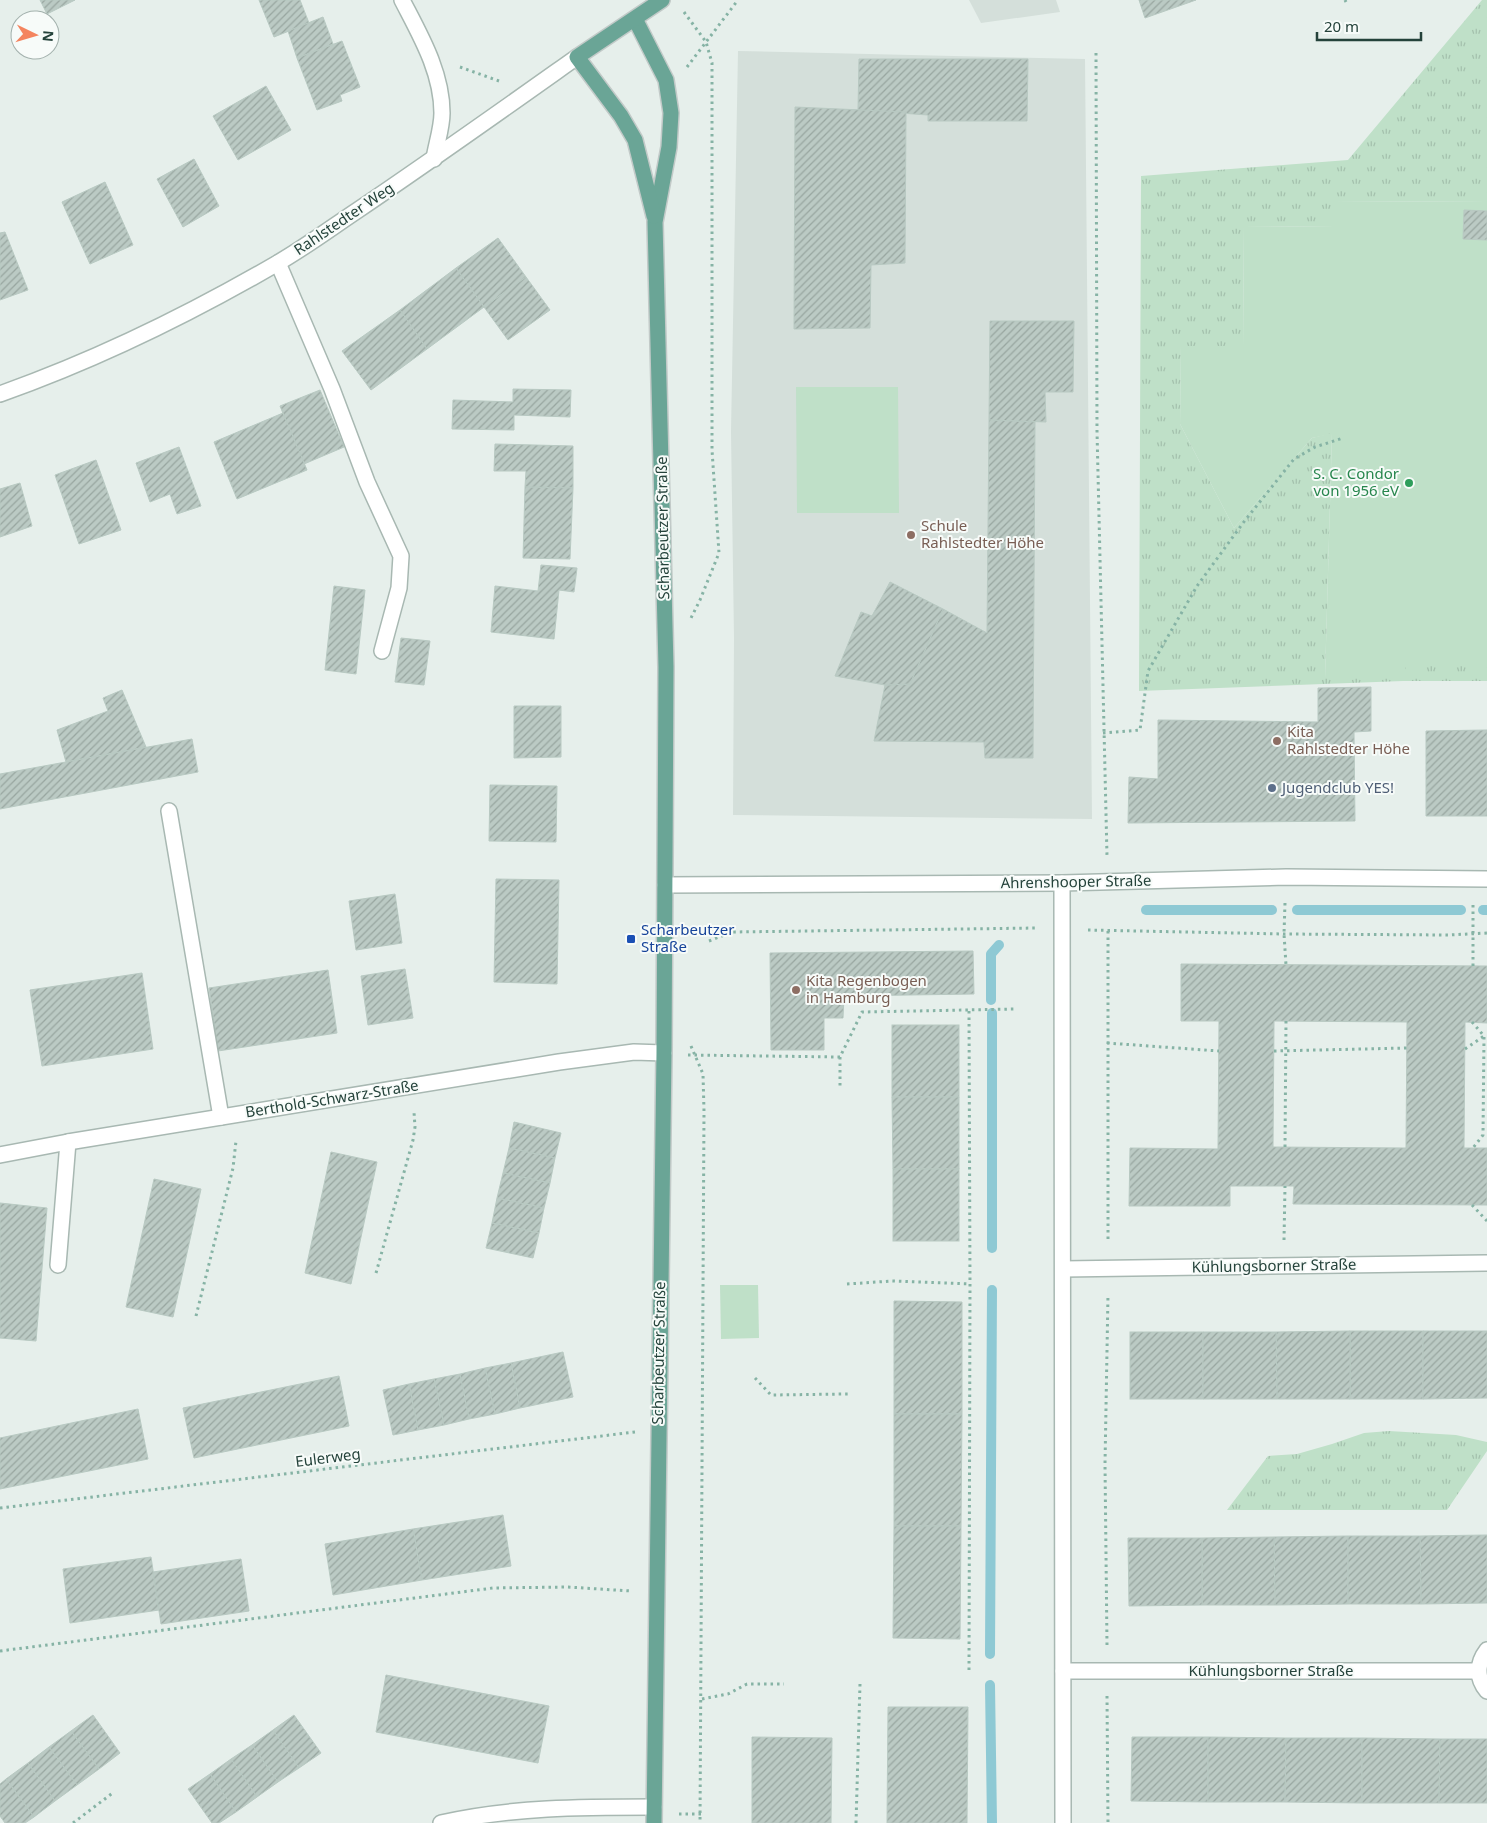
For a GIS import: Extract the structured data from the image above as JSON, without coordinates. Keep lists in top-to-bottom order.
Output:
{
  "streets": {
    "main road": ["Rahlstedter Weg", "Scharbeutzer Straße"],
    "street": ["Ahrenshooper Straße", "Berthold-Schwarz-Straße", "Kühlungsborner Straße"],
    "path": ["Eulerweg"]
  },
  "crossings": [
    ["Rahlstedter Weg", "Scharbeutzer Straße"],
    ["Scharbeutzer Straße", "Ahrenshooper Straße"],
    ["Scharbeutzer Straße", "Berthold-Schwarz-Straße"],
    ["Scharbeutzer Straße", "Eulerweg"]
  ],
  "places": {
    "other": [
      "S. C. Condor von 1956 eV",
      "Schule Rahlstedter Höhe",
      "Kita Rahlstedter Höhe",
      "Jugendclub YES!",
      "Kita Regenbogen in Hamburg"
    ],
    "transit": ["Scharbeutzer Straße"]
  },
  "scale_bar": "20 m",
  "north": "right"
}
